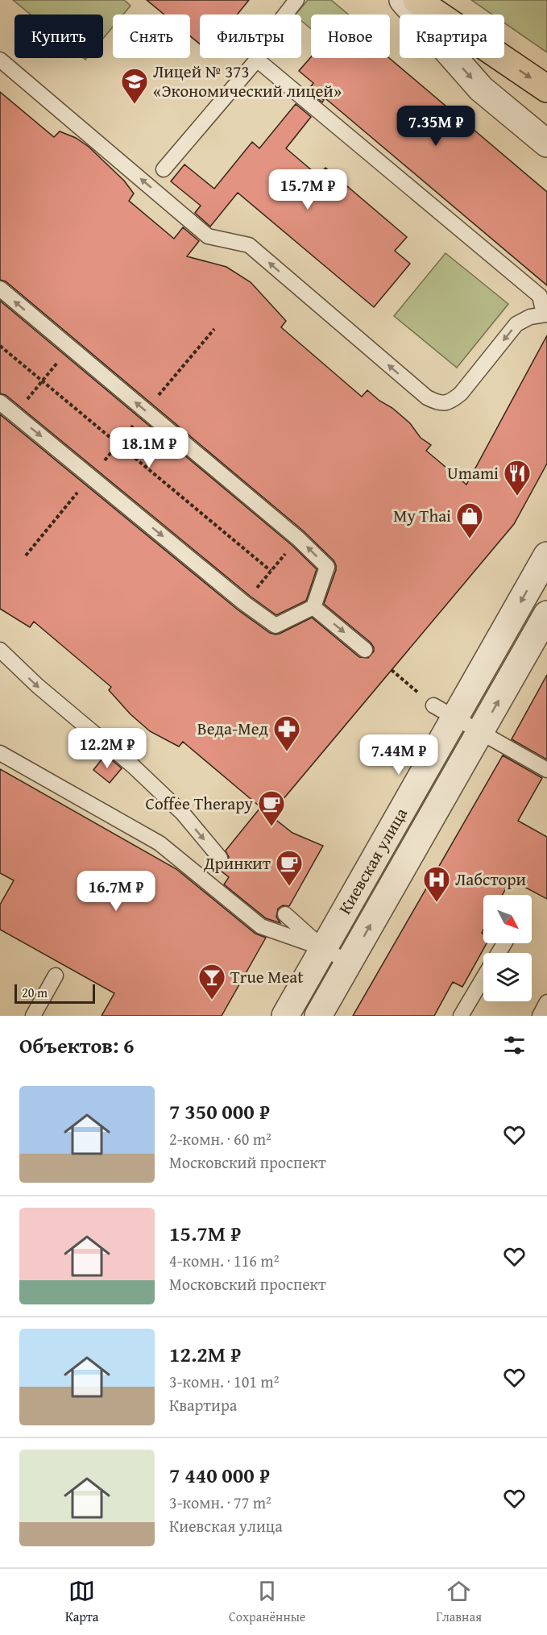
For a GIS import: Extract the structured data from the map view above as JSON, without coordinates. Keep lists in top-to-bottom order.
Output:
{
  "streets": {
    "street": ["Киевская улица"]
  },
  "places": {
    "school or university": ["Лицей № 373 «Экономический лицей»"],
    "restaurant": ["Umami"],
    "shop": ["My Thai"],
    "pharmacy": ["Веда-Мед"],
    "cafe": ["Coffee Therapy", "Дринкит"],
    "hospital": ["Лабстори"],
    "bar": ["True Meat"]
  },
  "scale_bar": "20 m",
  "north": "bottom right",
  "page": {
    "chip": [
      "Купить",
      "Снять",
      "Фильтры",
      "Новое",
      "Квартира"
    ],
    "price": [
      "7.35M ₽",
      "15.7M ₽",
      "18.1M ₽",
      "12.2M ₽",
      "7.44M ₽",
      "16.7M ₽"
    ],
    "scale": "20 m",
    "heading": "Объектов: 6",
    "list": [
      {
        "name": "7 350 000 ₽",
        "note": "2-комн. · 60 m² · Московский проспект"
      },
      {
        "name": "15.7M ₽",
        "note": "4-комн. · 116 m² · Московский проспект"
      },
      {
        "name": "12.2M ₽",
        "note": "3-комн. · 101 m² · Квартира"
      },
      {
        "name": "7 440 000 ₽",
        "note": "3-комн. · 77 m² · Киевская улица"
      }
    ],
    "tabs": ["Карта", "Сохранённые", "Главная"]
  }
}
